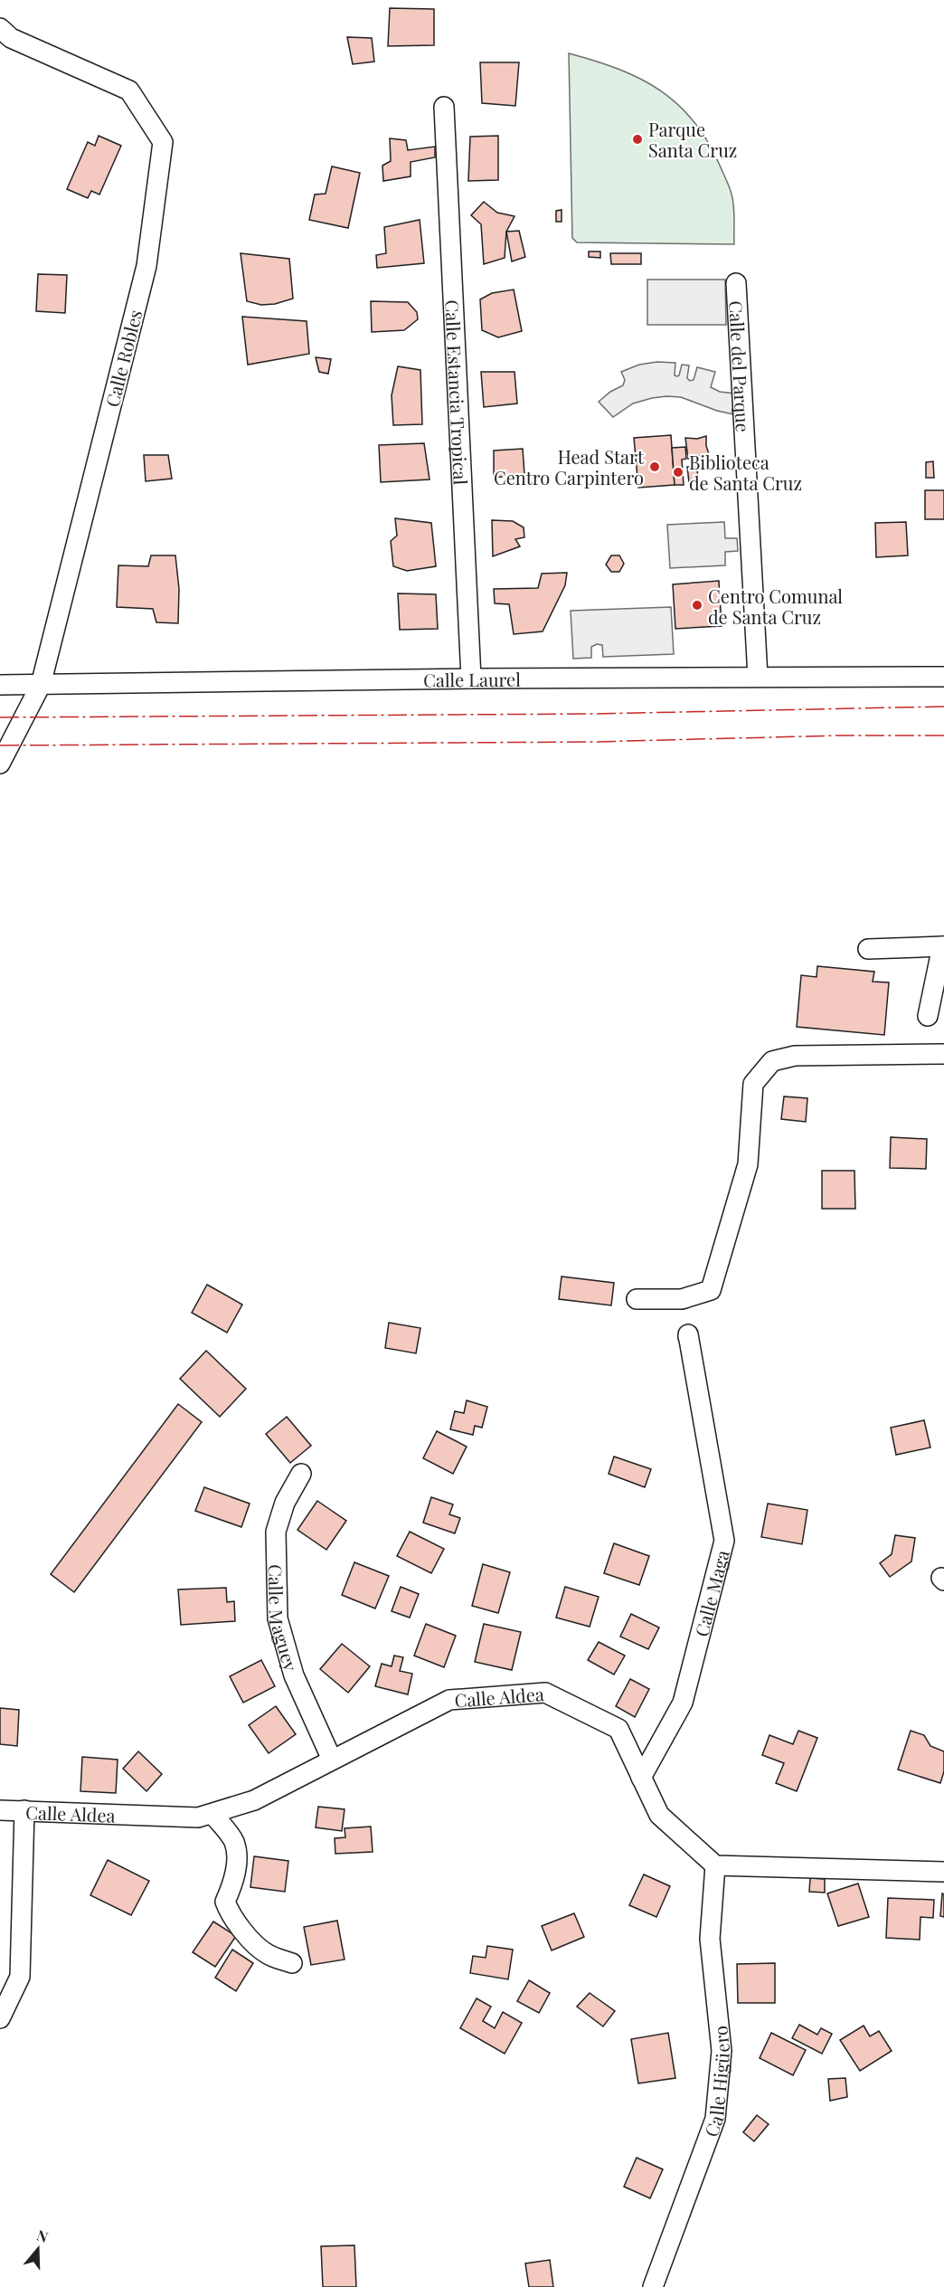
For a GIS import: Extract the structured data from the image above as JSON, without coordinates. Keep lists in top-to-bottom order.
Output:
{
  "streets": {
    "street": [
      "Calle Robles",
      "Calle del Parque",
      "Calle Estancia Tropical",
      "Calle Laurel",
      "Calle Maga",
      "Calle Maguey",
      "Calle Aldea",
      "Calle Higüero"
    ]
  },
  "crossings": [
    ["Calle Robles", "Calle Laurel"],
    ["Calle del Parque", "Calle Laurel"],
    ["Calle Estancia Tropical", "Calle Laurel"],
    ["Calle Maga", "Calle Aldea"],
    ["Calle Maguey", "Calle Aldea"],
    ["Calle Aldea", "Calle Higüero"]
  ],
  "places": [
    "Parque Santa Cruz",
    "Head Start Centro Carpintero",
    "Biblioteca de Santa Cruz",
    "Centro Comunal de Santa Cruz"
  ],
  "north": "top"
}
